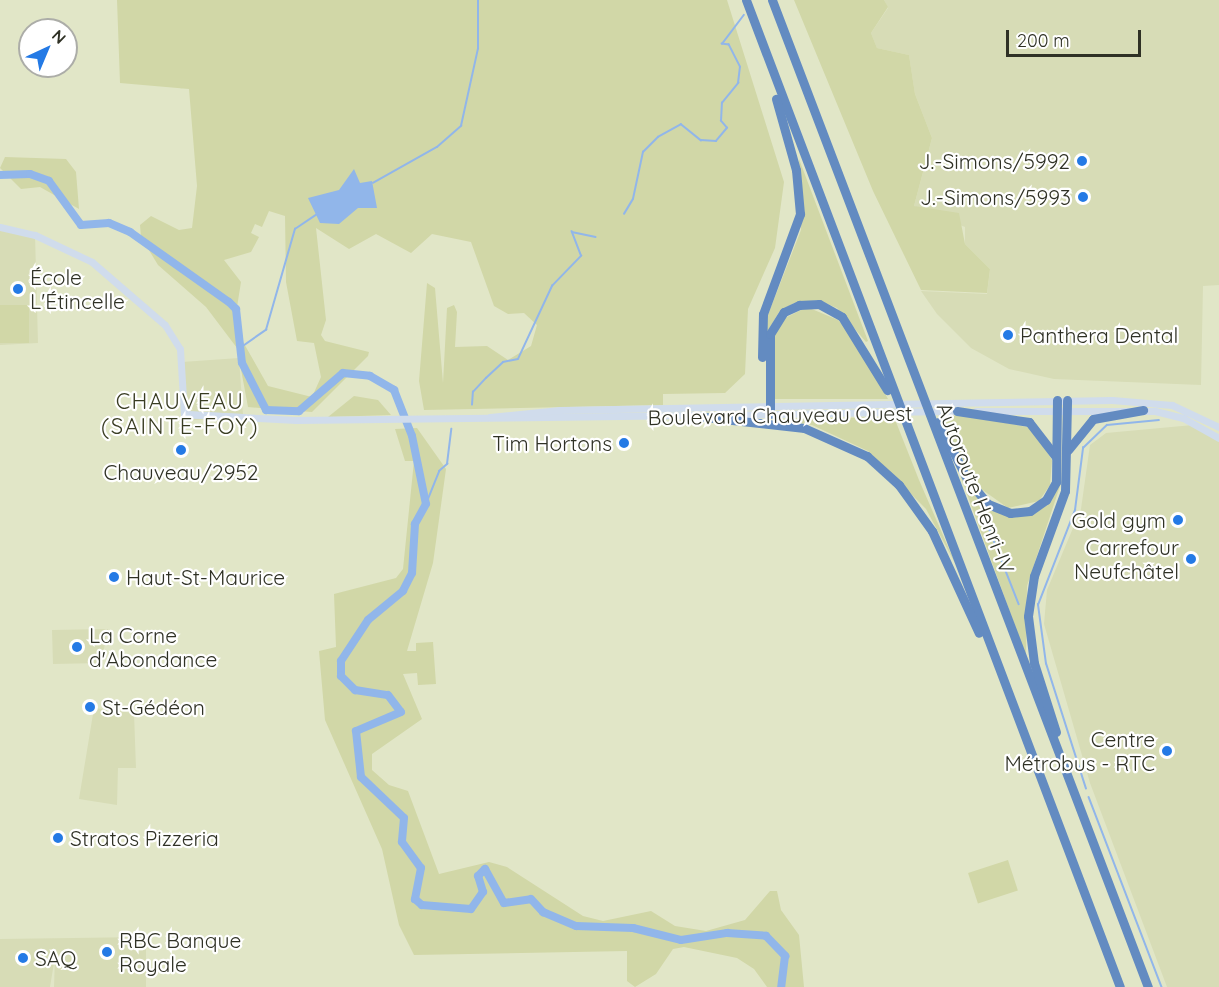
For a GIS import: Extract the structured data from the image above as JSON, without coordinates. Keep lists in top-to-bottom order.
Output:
{
  "streets": {
    "highway": ["Autoroute Henri-IV"],
    "main road": ["Boulevard Chauveau Ouest"]
  },
  "districts": ["CHAUVEAU (SAINTE-FOY)"],
  "places": [
    "J.-Simons/5992",
    "J.-Simons/5993",
    "École L'Étincelle",
    "Panthera Dental",
    "Tim Hortons",
    "Chauveau/2952",
    "Gold gym",
    "Carrefour Neufchâtel",
    "Haut-St-Maurice",
    "La Corne d'Abondance",
    "St-Gédéon",
    "Centre Métrobus - RTC",
    "Stratos Pizzeria",
    "RBC Banque Royale",
    "SAQ"
  ],
  "scale_bar": "200 m",
  "north": "top right"
}
